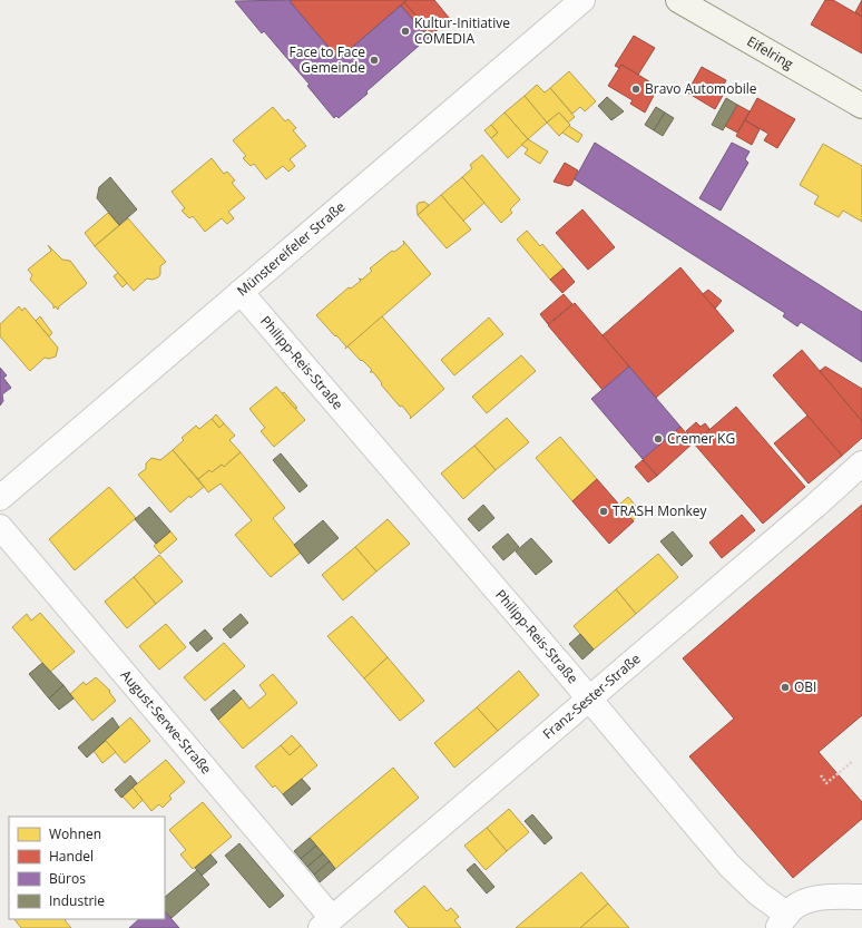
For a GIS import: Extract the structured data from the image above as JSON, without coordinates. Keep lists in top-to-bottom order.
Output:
{
  "streets": {
    "main road": ["Eifelring"],
    "street": [
      "Münstereifeler Straße",
      "Philipp-Reis-Straße",
      "Franz-Sester-Straße",
      "August-Serwe-Straße"
    ]
  },
  "crossings": [
    ["Münstereifeler Straße", "Philipp-Reis-Straße"],
    ["Philipp-Reis-Straße", "Franz-Sester-Straße"],
    ["Franz-Sester-Straße", "August-Serwe-Straße"]
  ],
  "places": [
    "Kultur-Initiative COMEDIA",
    "Face to Face Gemeinde",
    "Bravo Automobile",
    "Cremer KG",
    "TRASH Monkey",
    "OBI"
  ],
  "legend": [
    "Wohnen",
    "Handel",
    "Büros",
    "Industrie"
  ]
}
